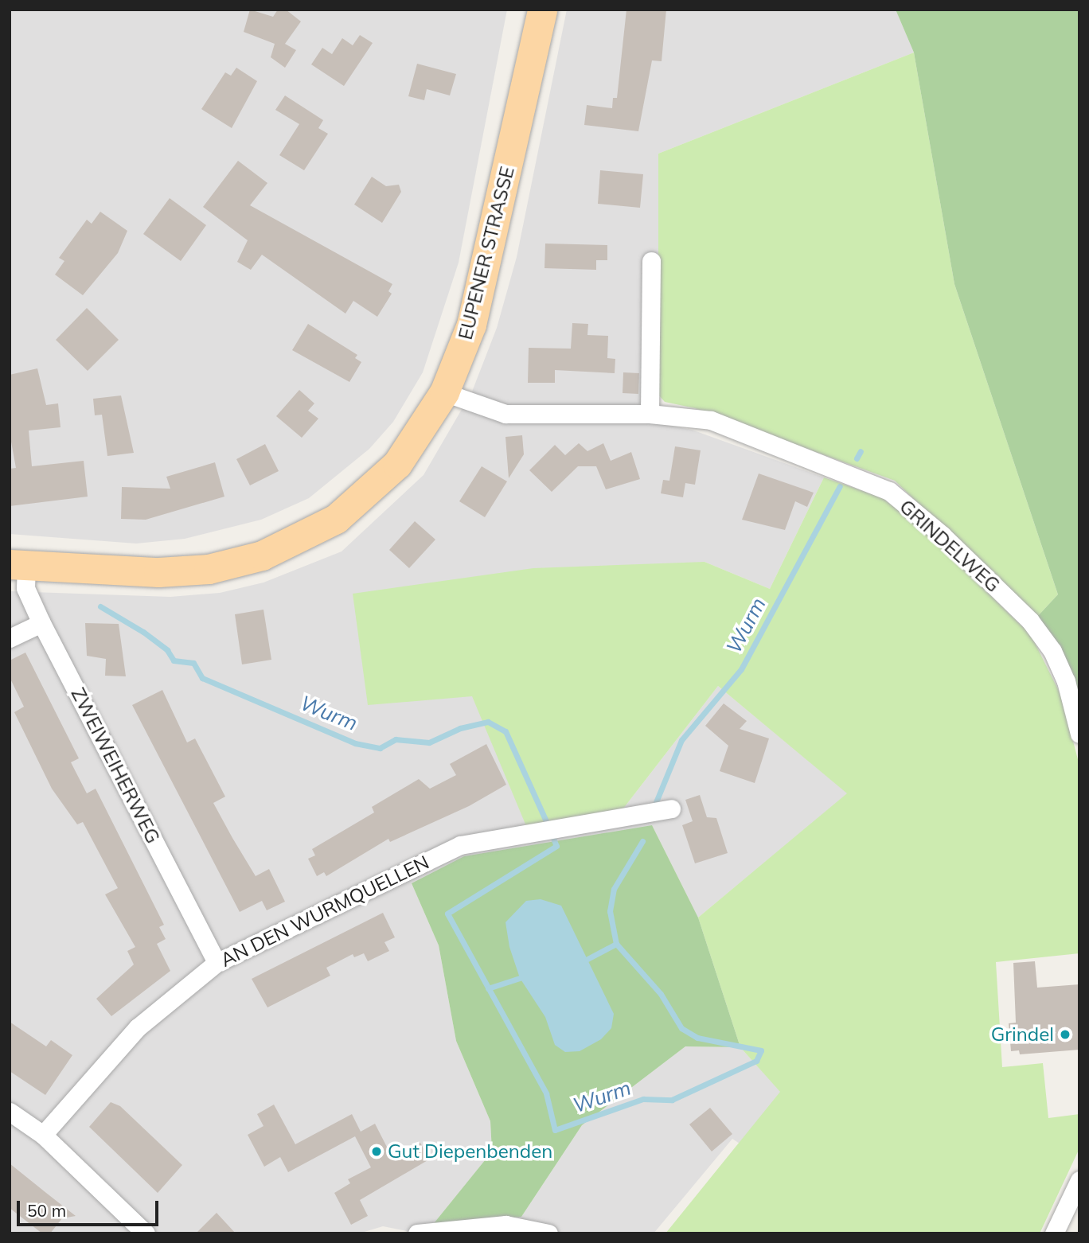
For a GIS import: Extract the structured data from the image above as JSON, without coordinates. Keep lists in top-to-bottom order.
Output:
{
  "streets": {
    "main road": ["EUPENER STRASSE"],
    "street": ["GRINDELWEG", "ZWEIWEIHERWEG", "AN DEN WURMQUELLEN"]
  },
  "crossings": [
    ["EUPENER STRASSE", "GRINDELWEG"],
    ["EUPENER STRASSE", "ZWEIWEIHERWEG"],
    ["ZWEIWEIHERWEG", "AN DEN WURMQUELLEN"]
  ],
  "water": ["Wurm"],
  "places": ["Grindel", "Gut Diepenbenden"],
  "scale_bar": "50 m"
}
